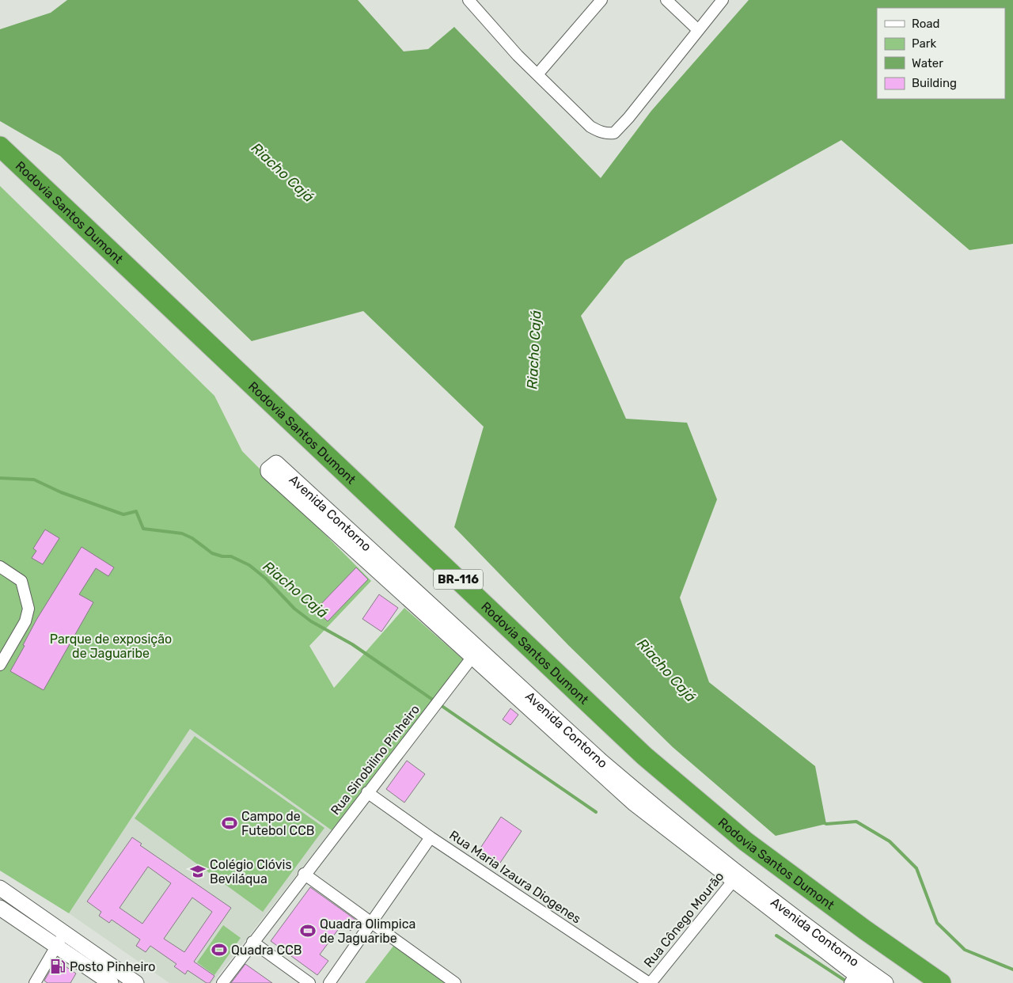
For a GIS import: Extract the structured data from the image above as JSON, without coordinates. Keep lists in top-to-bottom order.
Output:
{
  "streets": {
    "highway": ["Rodovia Santos Dumont", "BR-116"],
    "street": [
      "Avenida Contorno",
      "Rua Sinobilino Pinheiro",
      "Rua Maria Izaura Diogenes",
      "Rua Cônego Mourão"
    ]
  },
  "crossings": [
    ["Avenida Contorno", "Rua Sinobilino Pinheiro"],
    ["Avenida Contorno", "Rua Cônego Mourão"],
    ["Rua Sinobilino Pinheiro", "Rua Maria Izaura Diogenes"],
    ["Rua Maria Izaura Diogenes", "Rua Cônego Mourão"]
  ],
  "water": ["Riacho Cajá"],
  "parks": ["Parque de exposição de Jaguaribe"],
  "places": {
    "sports": ["Campo de Futebol CCB", "Quadra Olimpica de Jaguaribe", "Quadra CCB"],
    "school or university": ["Colégio Clóvis Beviláqua"],
    "fuel station": ["Posto Pinheiro"]
  },
  "legend": [
    "Road",
    "Park",
    "Water",
    "Building"
  ]
}
